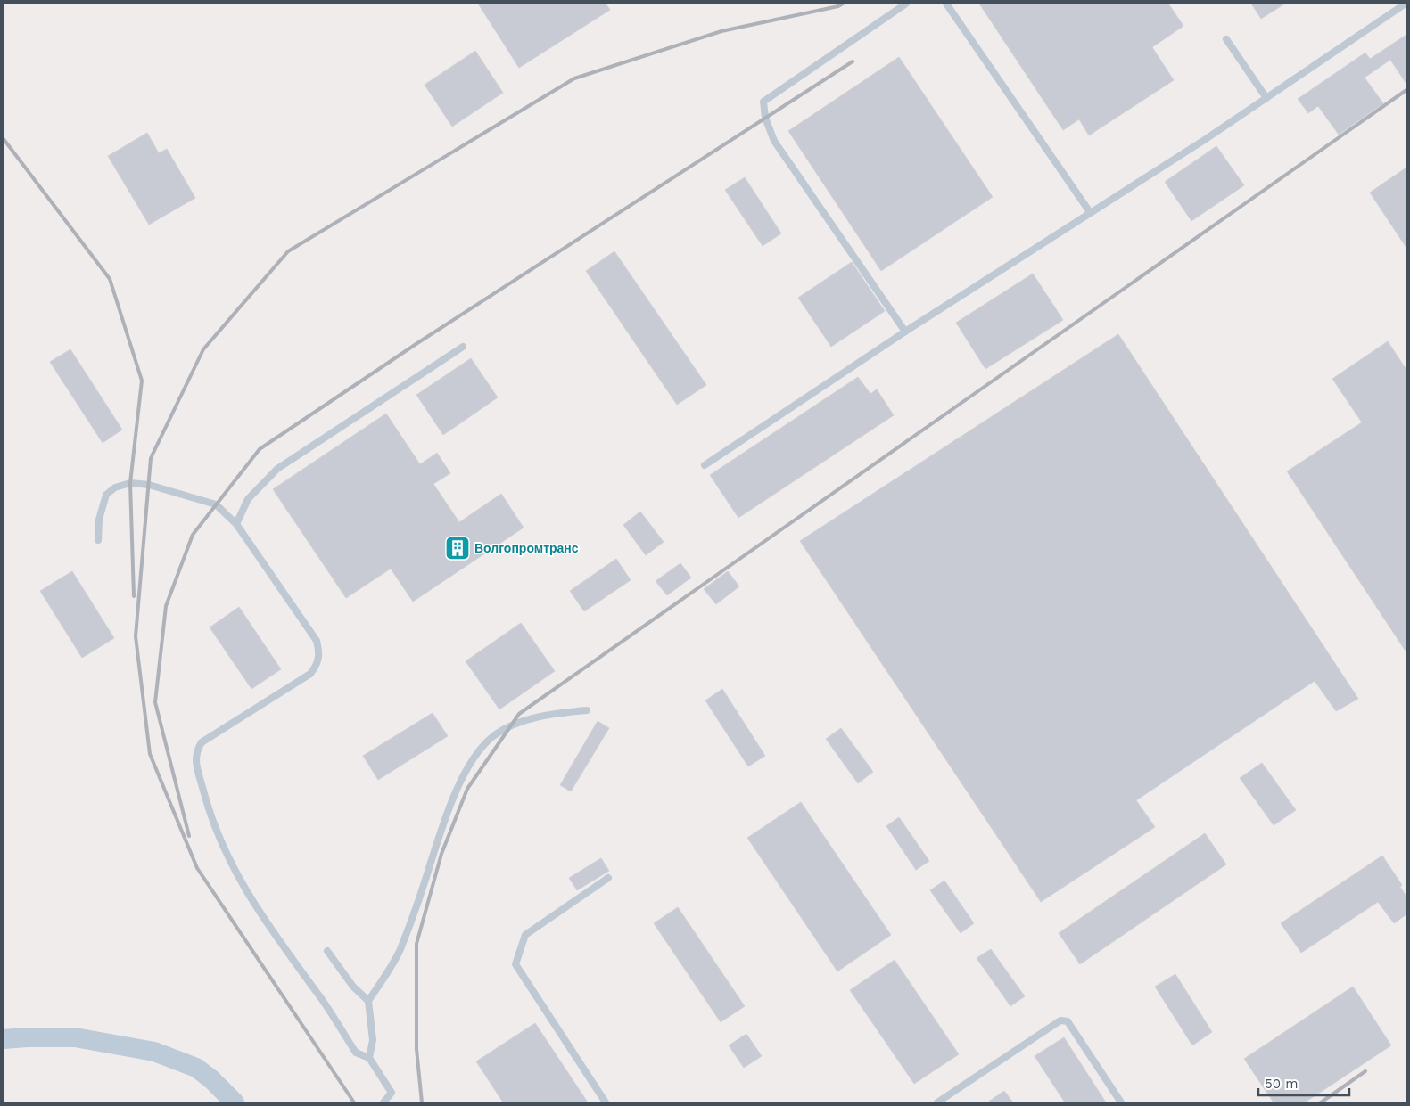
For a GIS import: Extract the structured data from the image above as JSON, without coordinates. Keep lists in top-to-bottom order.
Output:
{
  "places": {
    "building": ["Волгопромтранс"]
  },
  "scale_bar": "50 m"
}
